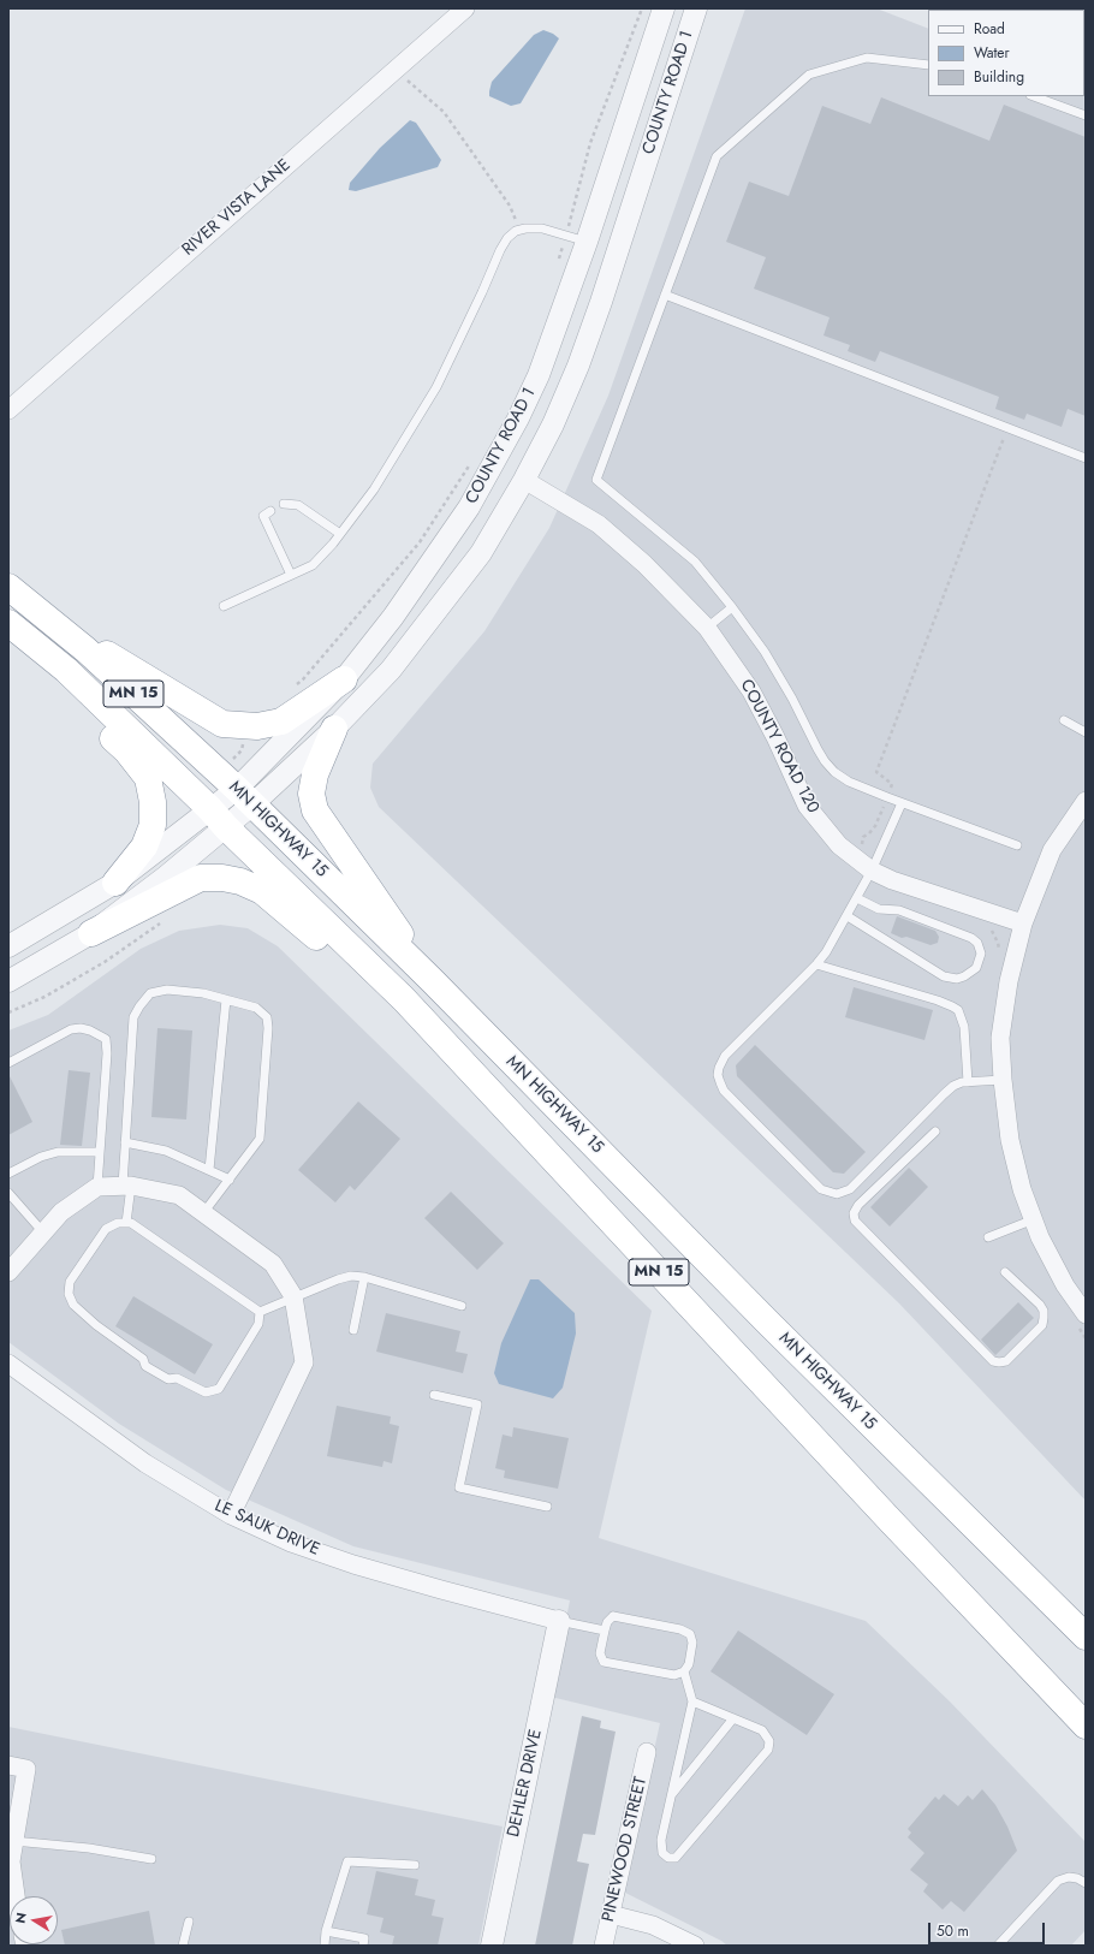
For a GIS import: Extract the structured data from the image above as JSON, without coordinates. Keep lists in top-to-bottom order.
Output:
{
  "streets": {
    "highway": ["MN 15", "MN HIGHWAY 15"],
    "street": [
      "COUNTY ROAD 1",
      "RIVER VISTA LANE",
      "COUNTY ROAD 120",
      "LE SAUK DRIVE",
      "DEHLER DRIVE",
      "PINEWOOD STREET"
    ]
  },
  "crossings": [
    ["COUNTY ROAD 1", "COUNTY ROAD 120"],
    ["COUNTY ROAD 1", "MN HIGHWAY 15"],
    ["LE SAUK DRIVE", "DEHLER DRIVE"]
  ],
  "legend": ["Road", "Water", "Building"],
  "scale_bar": "50 m",
  "north": "left"
}
